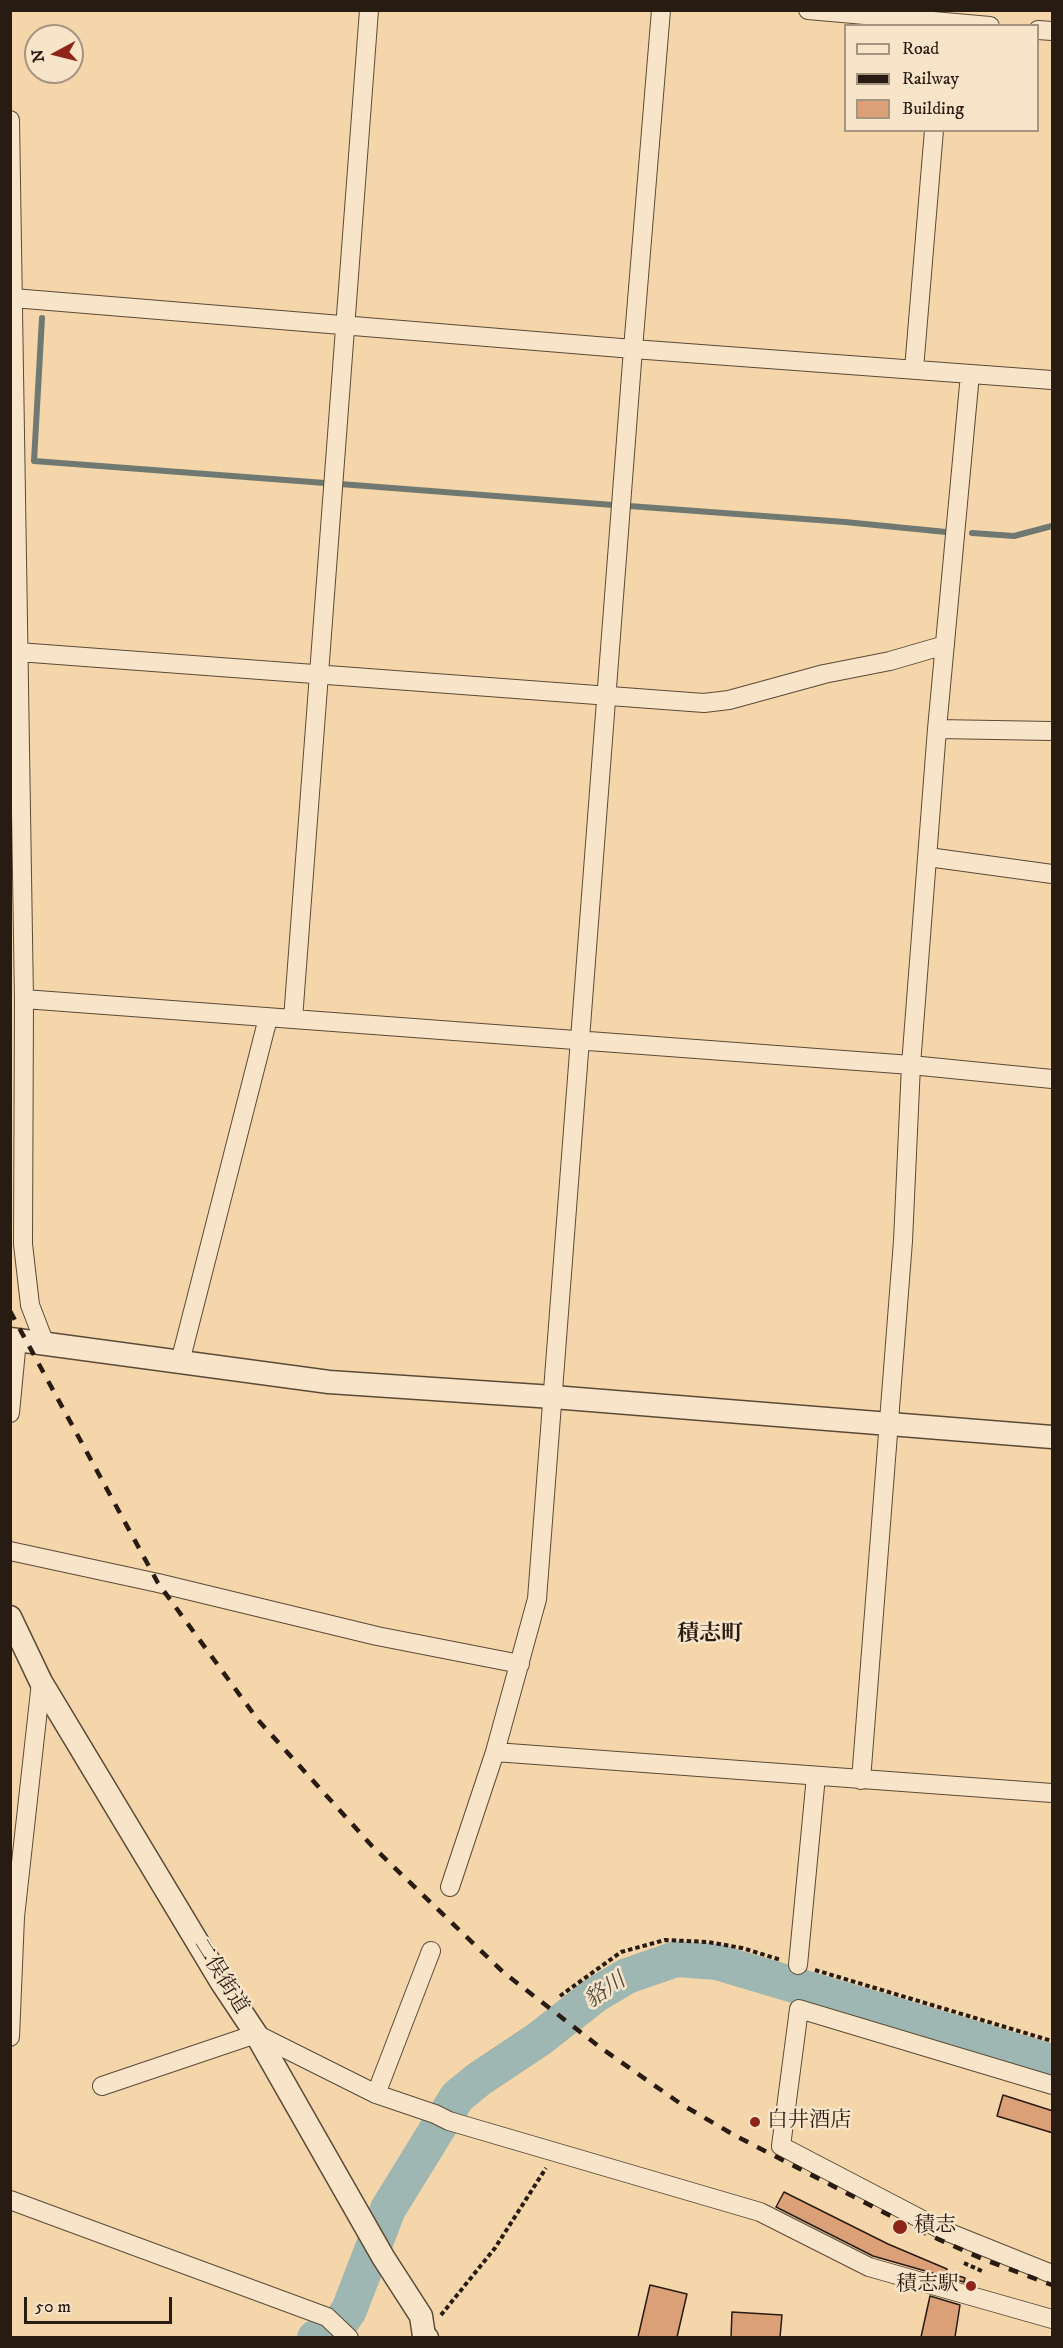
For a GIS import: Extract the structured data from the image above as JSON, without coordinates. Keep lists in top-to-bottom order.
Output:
{
  "streets": {
    "street": ["二俣街道"]
  },
  "districts": ["積志町"],
  "water": ["貉川"],
  "places": ["白井酒店", "積志", "積志駅"],
  "legend": ["Road", "Railway", "Building"],
  "scale_bar": "50 m",
  "north": "left"
}
